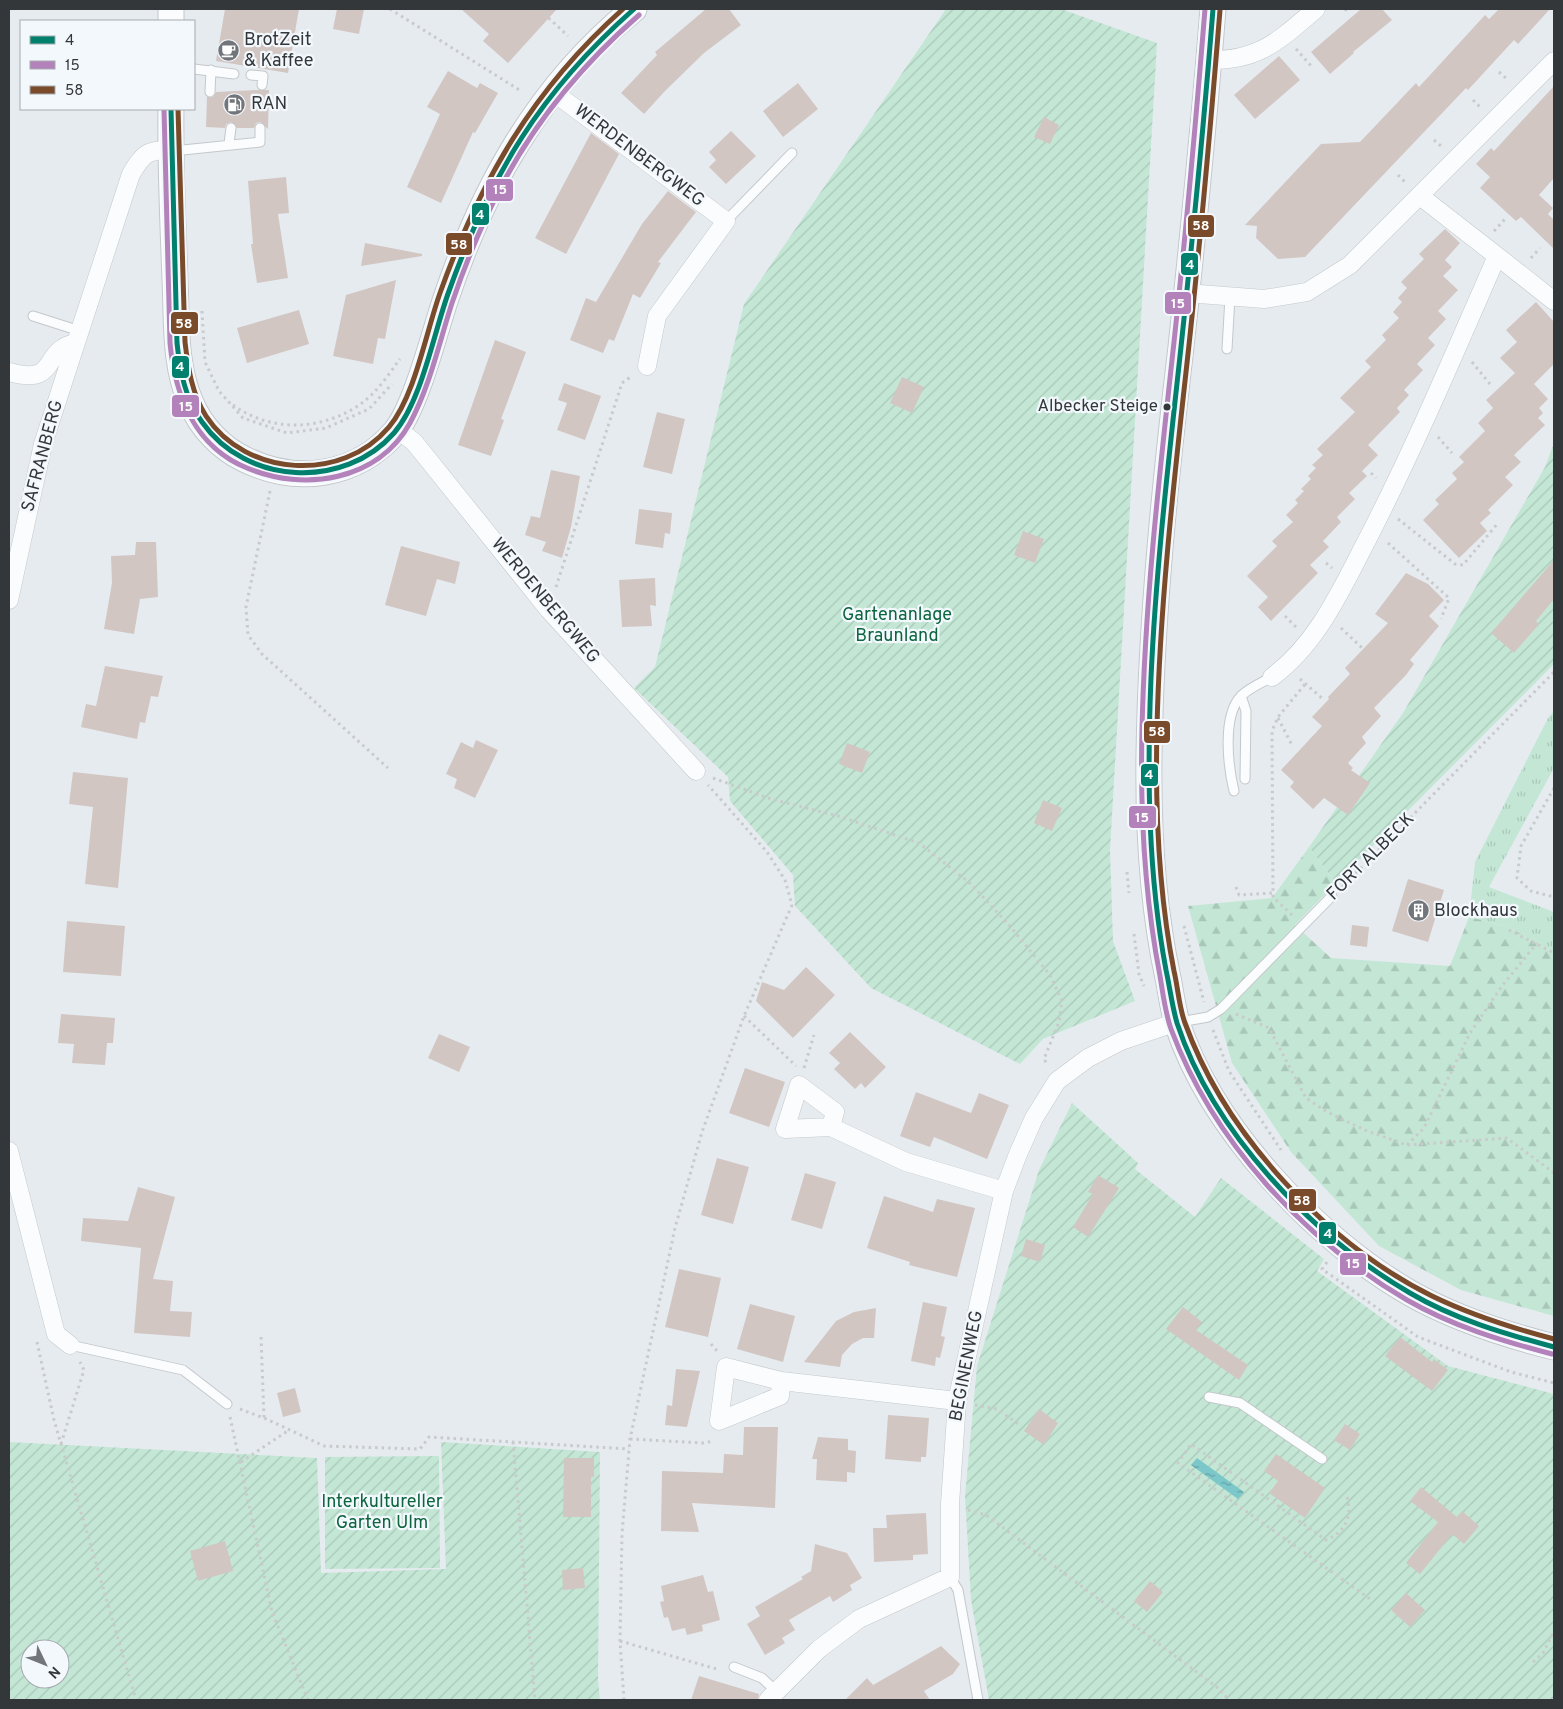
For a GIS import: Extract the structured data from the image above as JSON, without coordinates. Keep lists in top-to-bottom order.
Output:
{
  "streets": {
    "street": ["WERDENBERGWEG", "SAFRANBERG", "BEGINENWEG"],
    "lane": ["FORT ALBECK"]
  },
  "crossings": [
    ["FORT ALBECK", "BEGINENWEG"]
  ],
  "parks": ["Gartenanlage Braunland", "Interkultureller Garten Ulm"],
  "places": {
    "cafe": ["BrotZeit & Kaffee"],
    "fuel station": ["RAN"],
    "other": ["Albecker Steige"],
    "building": ["Blockhaus"]
  },
  "lines": ["transit line 4", "transit line 15", "transit line 58"],
  "legend": ["4", "15", "58"],
  "north": "bottom right"
}
